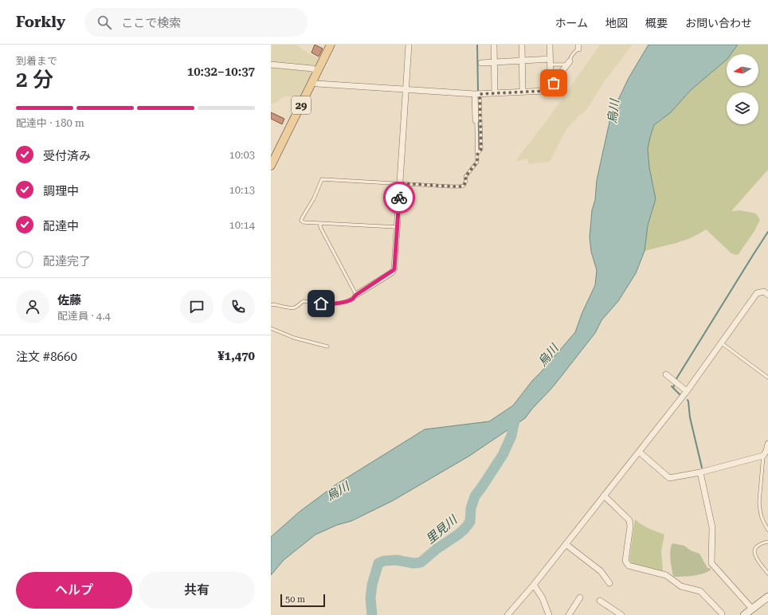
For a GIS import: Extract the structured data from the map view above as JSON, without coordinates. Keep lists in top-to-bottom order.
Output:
{
  "streets": {
    "main road": ["29"]
  },
  "water": ["烏川", "里見川"],
  "scale_bar": "50 m",
  "north": "left",
  "page": {
    "header": "Forkly",
    "search": "ここで検索",
    "nav": [
      "ホーム",
      "地図",
      "概要",
      "お問い合わせ"
    ],
    "heading": ["2 分", "到着まで", "10:32–10:37"],
    "panel": [
      "佐藤",
      "配達員 · 4.4",
      "注文 #8660",
      "¥1,470"
    ],
    "bar": "配達中 · 180 m",
    "list": [
      ["受付済み", "10:03"],
      ["調理中", "10:13"],
      ["配達中", "10:14"],
      "配達完了"
    ],
    "buttons": ["ヘルプ", "共有"],
    "scale": "50 m"
  }
}
